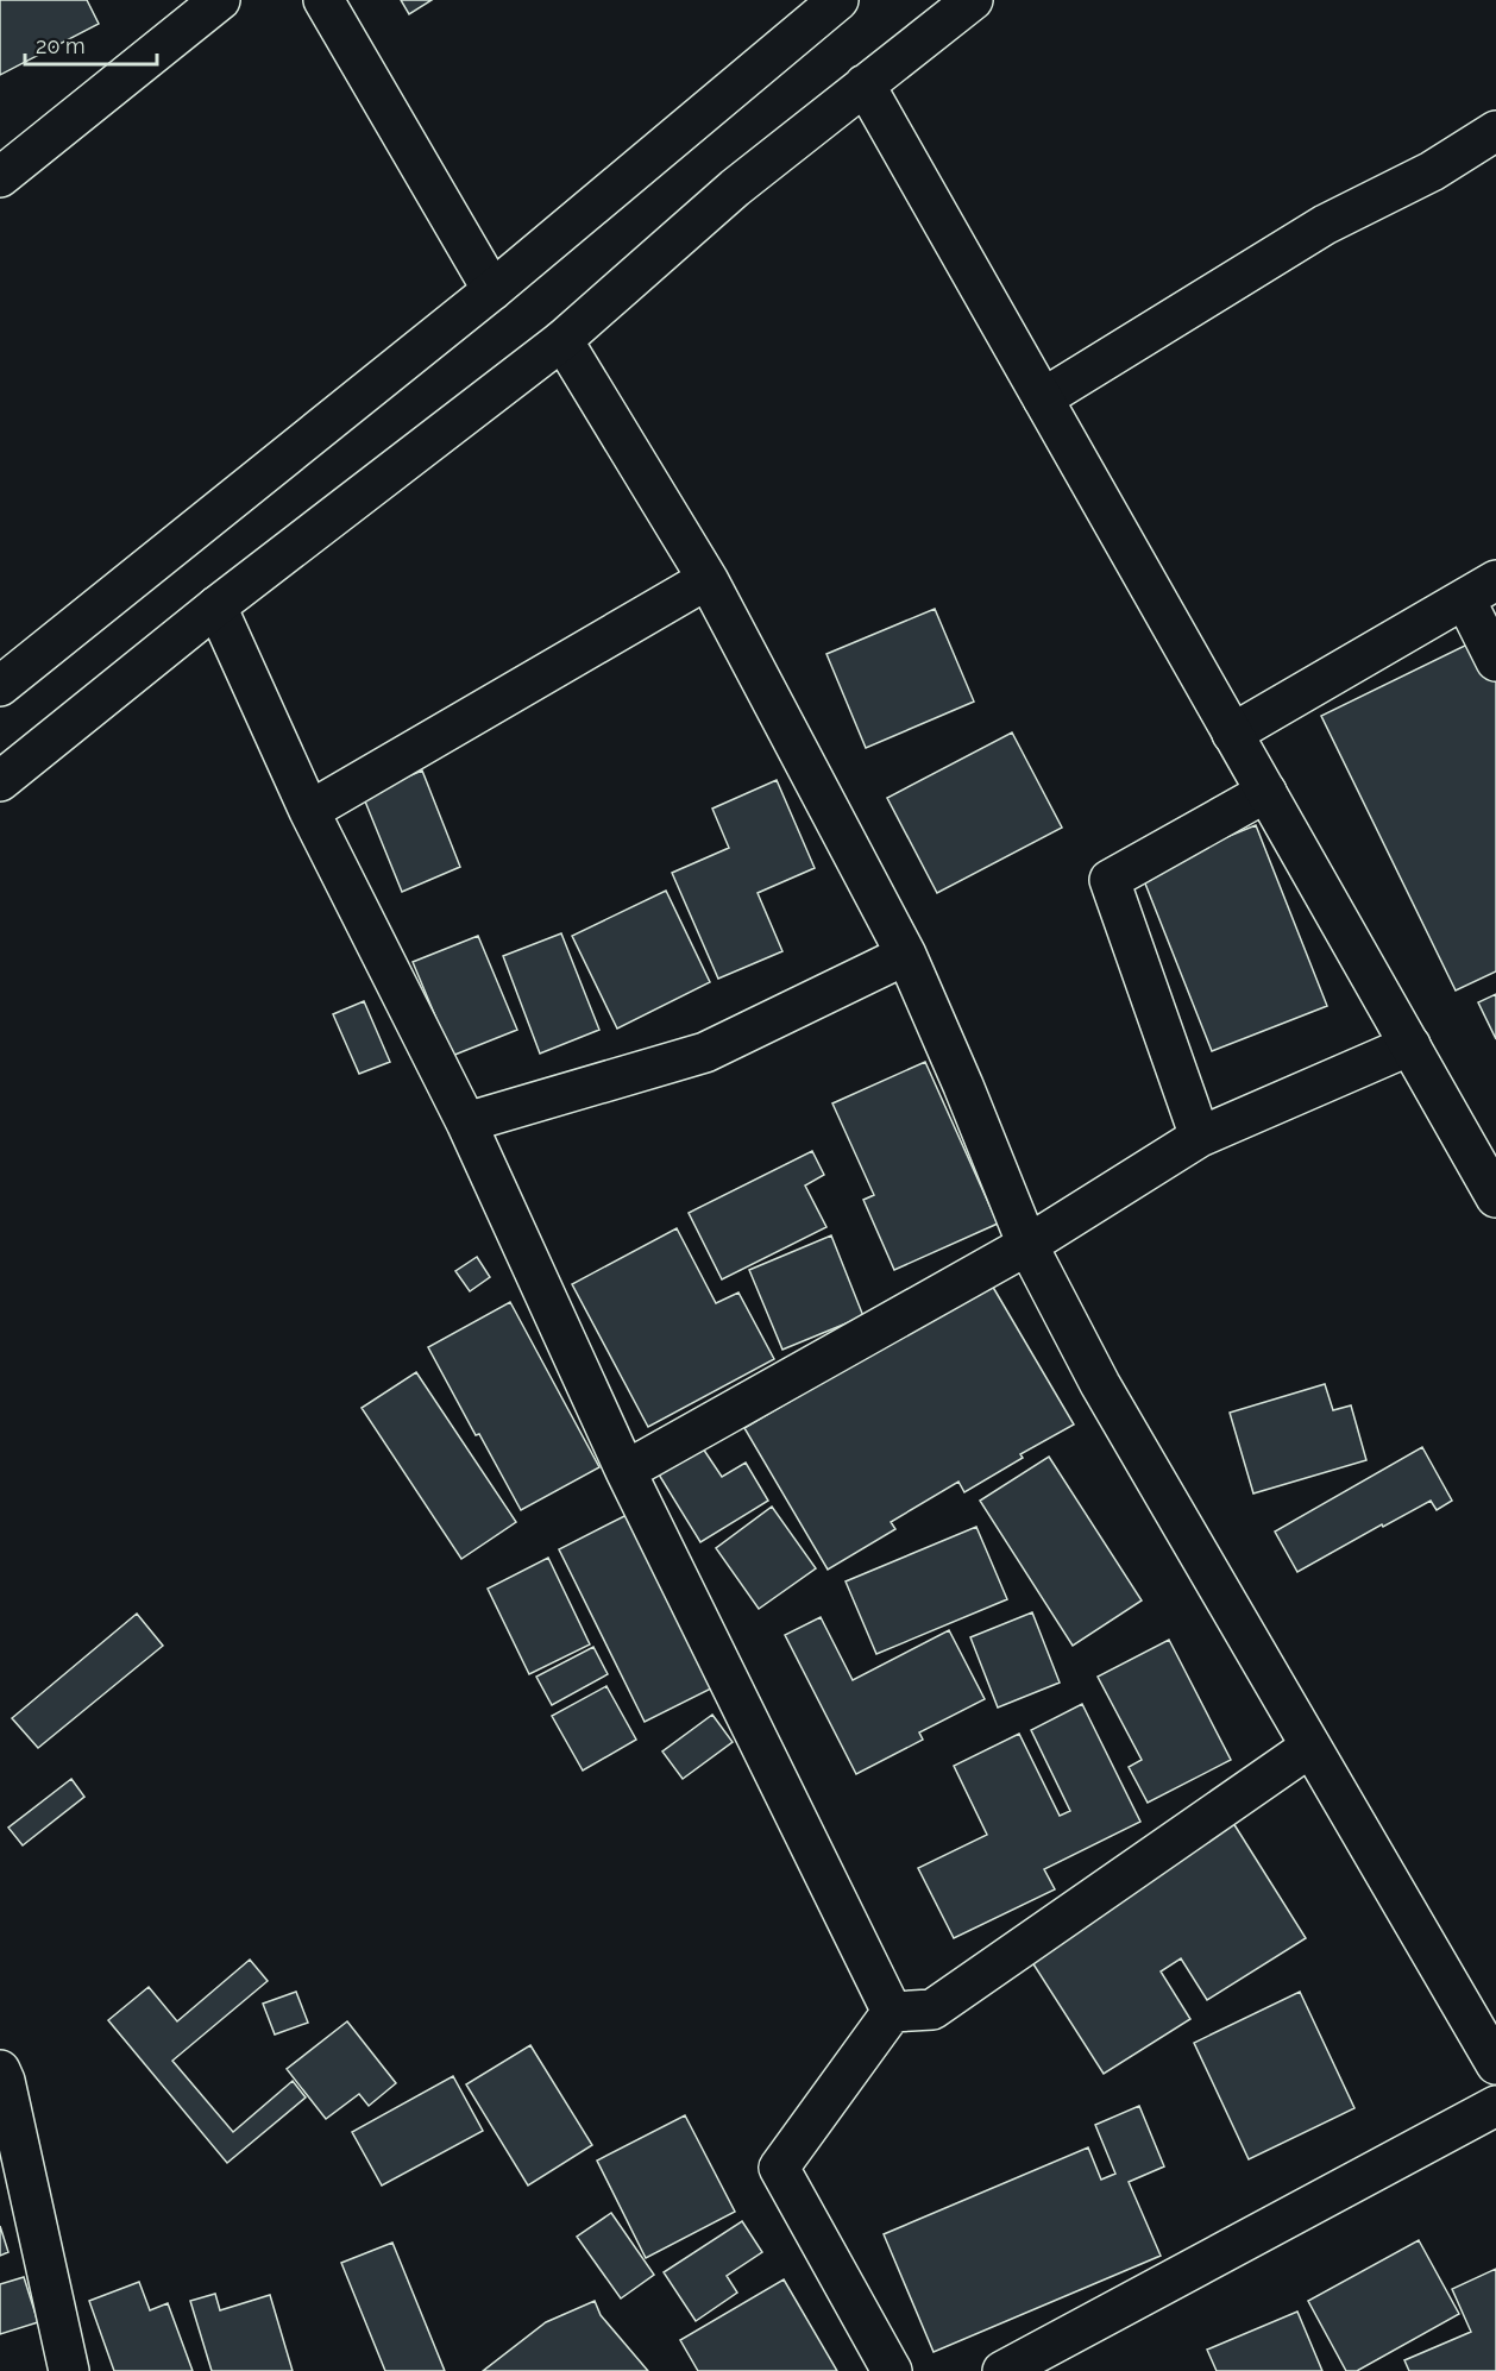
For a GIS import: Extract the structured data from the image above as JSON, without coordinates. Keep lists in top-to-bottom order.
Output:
{
  "scale_bar": "20 m"
}
